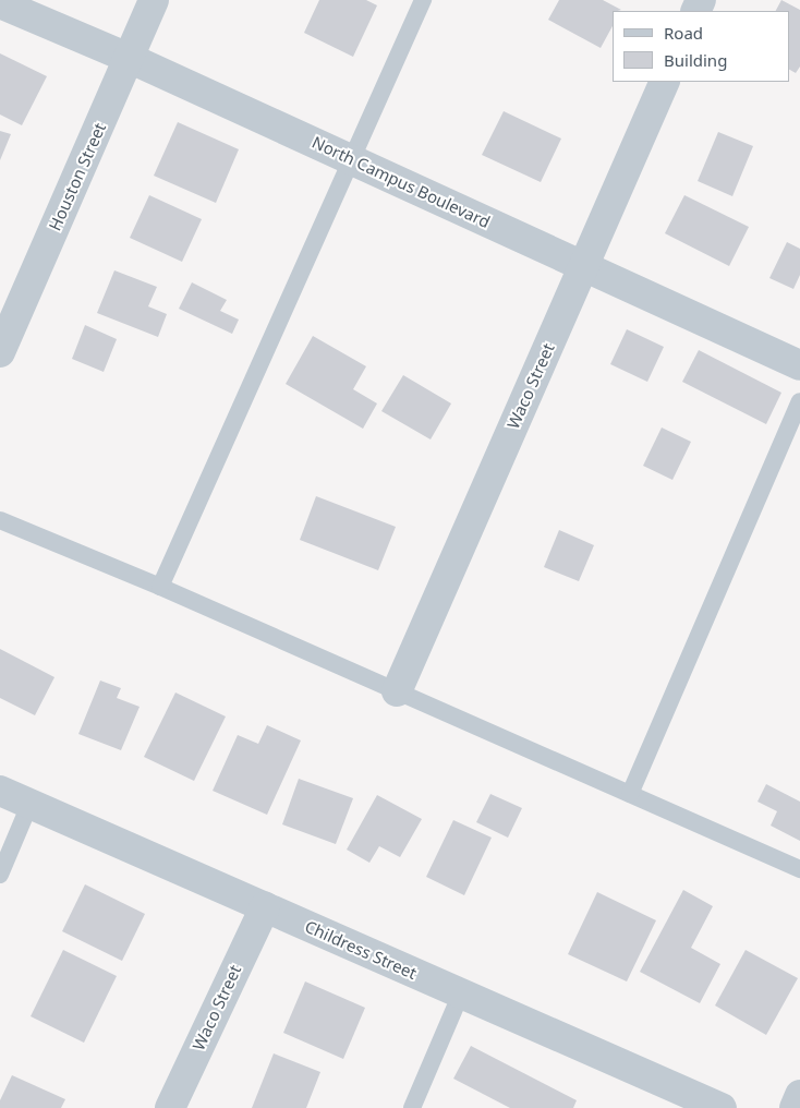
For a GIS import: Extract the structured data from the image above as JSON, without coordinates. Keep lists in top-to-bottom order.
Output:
{
  "streets": {
    "street": [
      "Houston Street",
      "North Campus Boulevard",
      "Waco Street",
      "Childress Street"
    ]
  },
  "crossings": [
    ["Houston Street", "North Campus Boulevard"],
    ["North Campus Boulevard", "Waco Street"],
    ["Waco Street", "Childress Street"]
  ],
  "legend": ["Road", "Building"]
}
